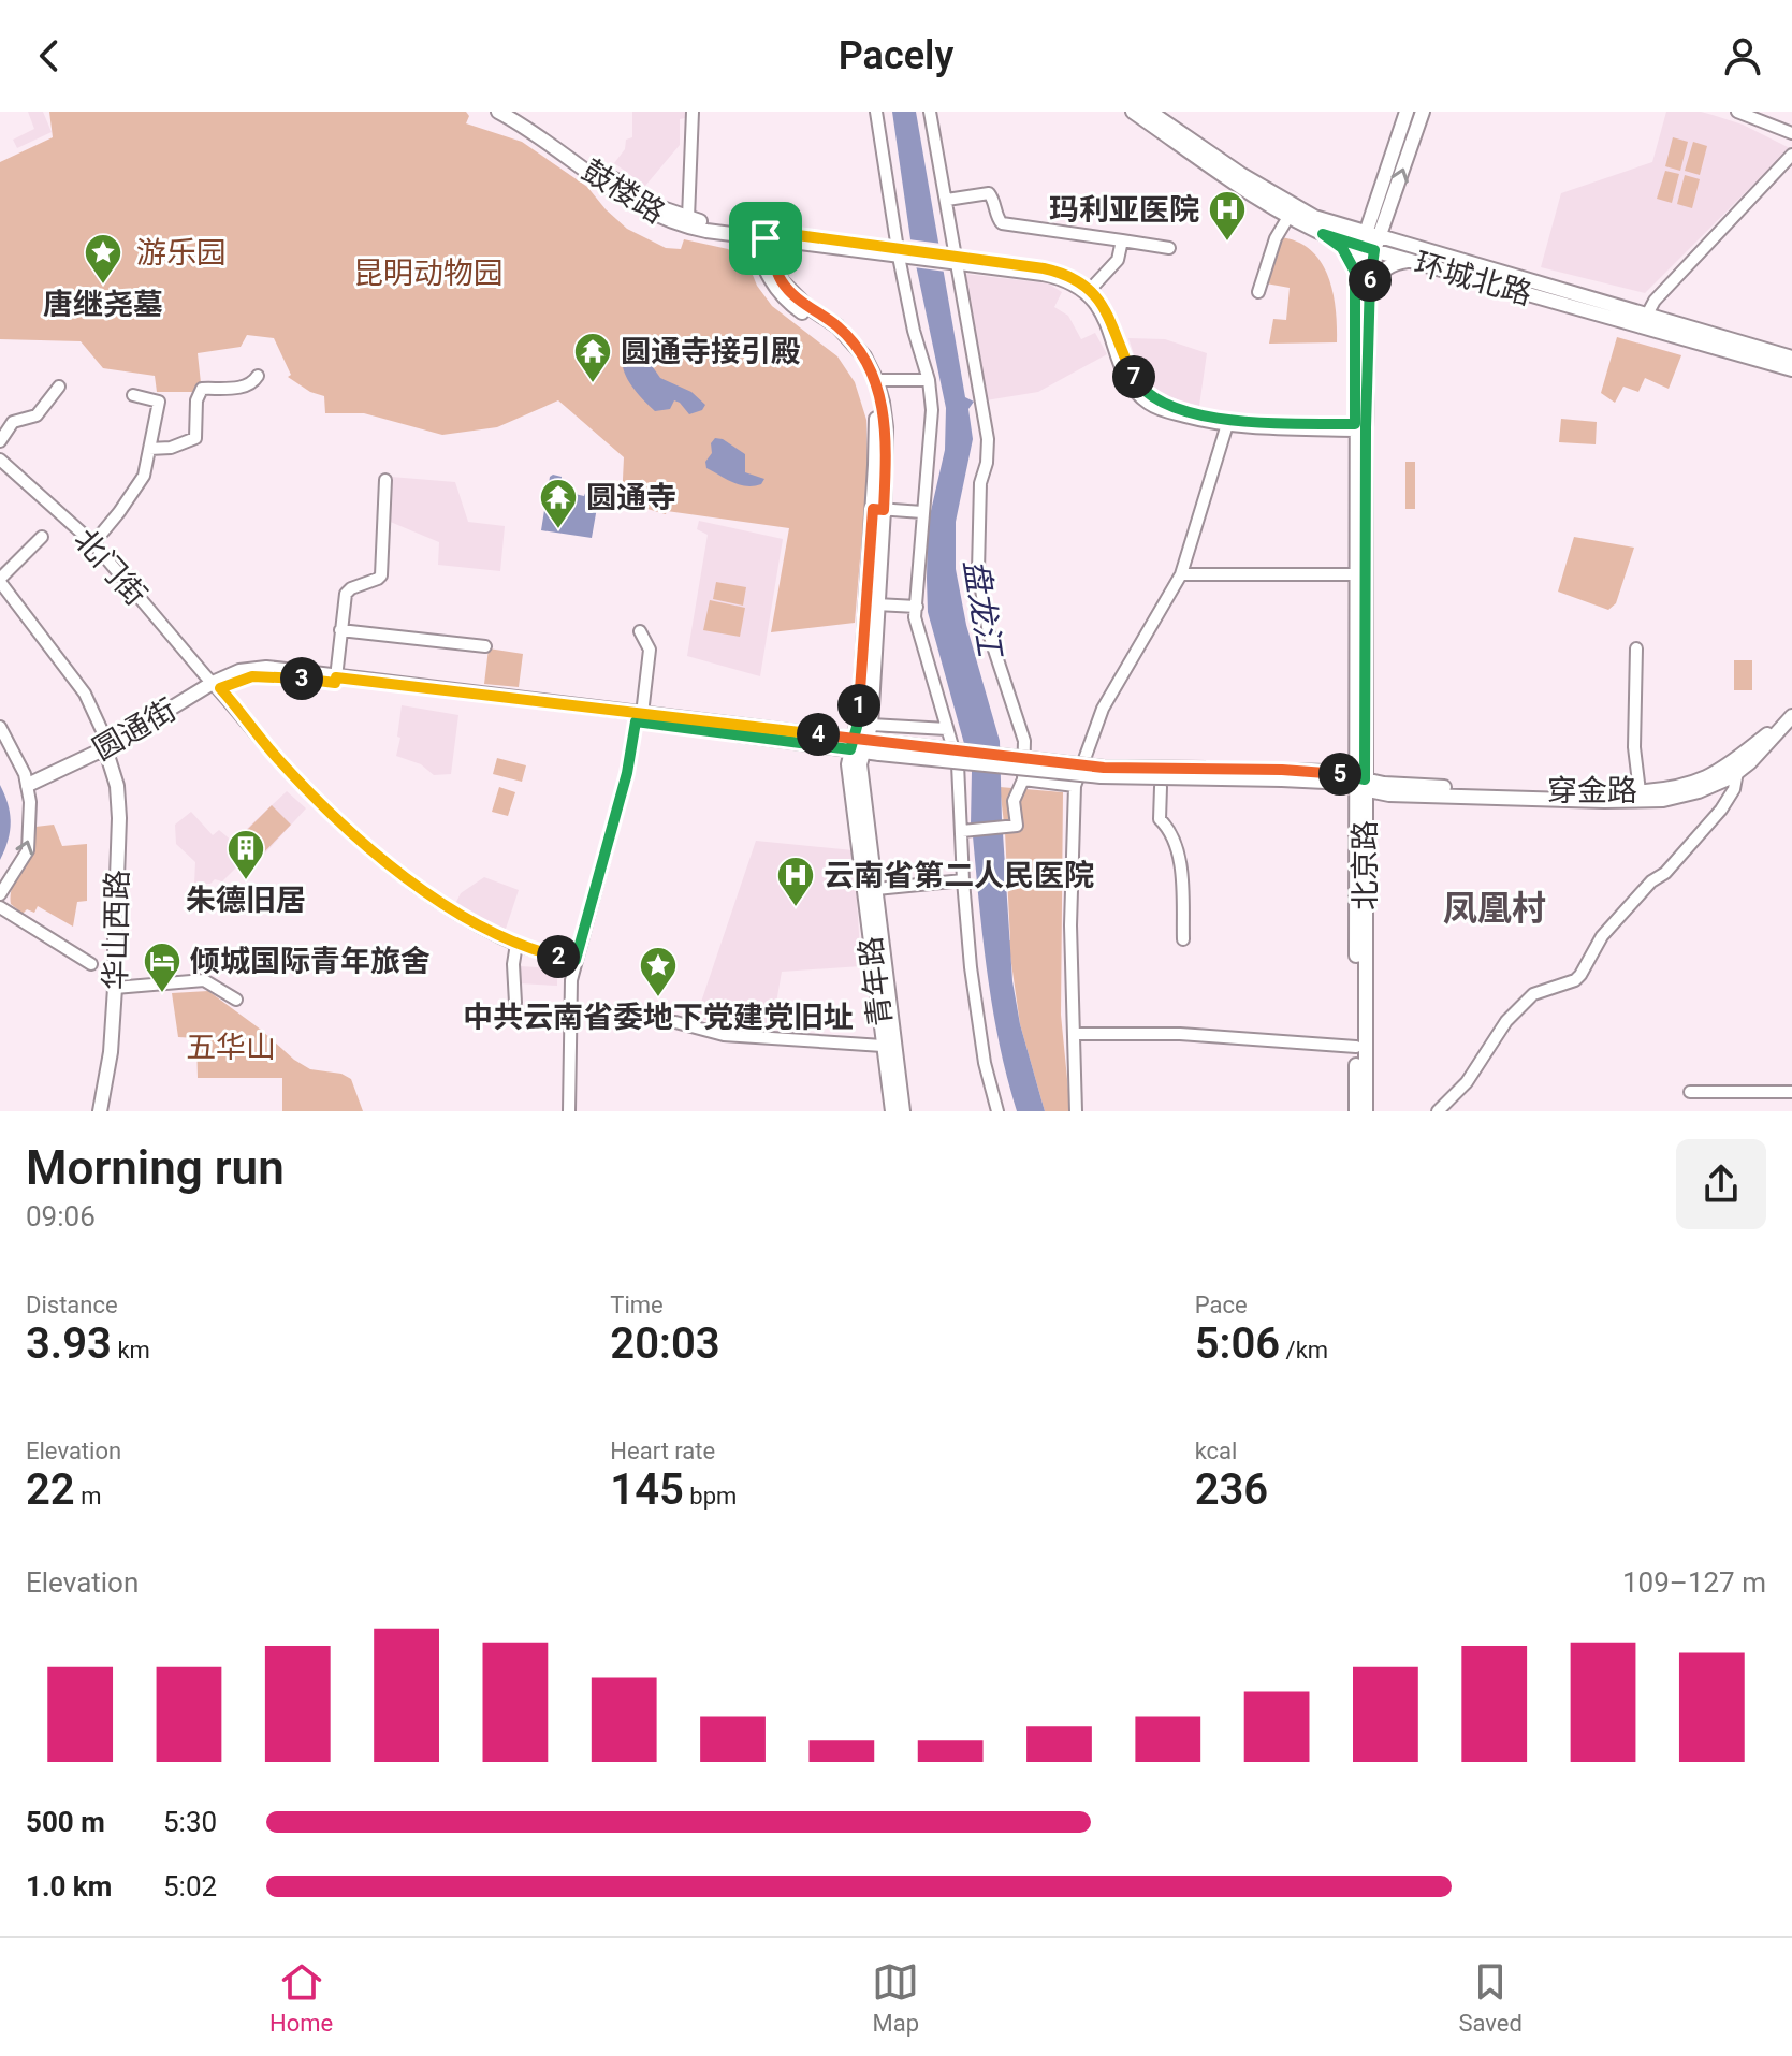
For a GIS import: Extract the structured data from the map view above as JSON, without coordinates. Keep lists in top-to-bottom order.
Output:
{
  "streets": {
    "main road": [
      "鼓楼路",
      "环城北路",
      "圆通街",
      "穿金路",
      "北京路",
      "华山西路",
      "青年路"
    ],
    "street": ["北门街"]
  },
  "crossings": [
    ["鼓楼路", "北京路"],
    ["环城北路", "北京路"],
    ["北门街", "圆通街"],
    ["圆通街", "穿金路"],
    ["圆通街", "北京路"],
    ["圆通街", "华山西路"],
    ["圆通街", "青年路"],
    ["穿金路", "北京路"]
  ],
  "districts": ["凤凰村"],
  "water": ["盘龙江"],
  "parks": ["游乐园", "昆明动物园", "五华山"],
  "places": {
    "hospital": ["玛利亚医院", "云南省第二人民医院"],
    "place": ["唐继尧墓", "中共云南省委地下党建党旧址"],
    "temple": ["圆通寺接引殿", "圆通寺"],
    "building": ["朱德旧居"],
    "hotel": ["倾城国际青年旅舍"]
  },
  "page": {
    "header": "Pacely",
    "pins": [
      "6",
      "7",
      "3",
      "1",
      "4",
      "5",
      "2"
    ],
    "heading": ["Morning run", "09:06"],
    "stats": [
      ["Distance", "3.93 km"],
      ["Time", "20:03"],
      ["Pace", "5:06 /km"],
      ["Elevation", "22 m"],
      ["Heart rate", "145 bpm"],
      ["kcal", "236"]
    ],
    "chart": ["Elevation", "109–127 m"],
    "list": [
      {
        "name": "500 m",
        "note": "5:30"
      },
      {
        "name": "1.0 km",
        "note": "5:02"
      }
    ],
    "tabs": ["Home", "Map", "Saved"]
  }
}
